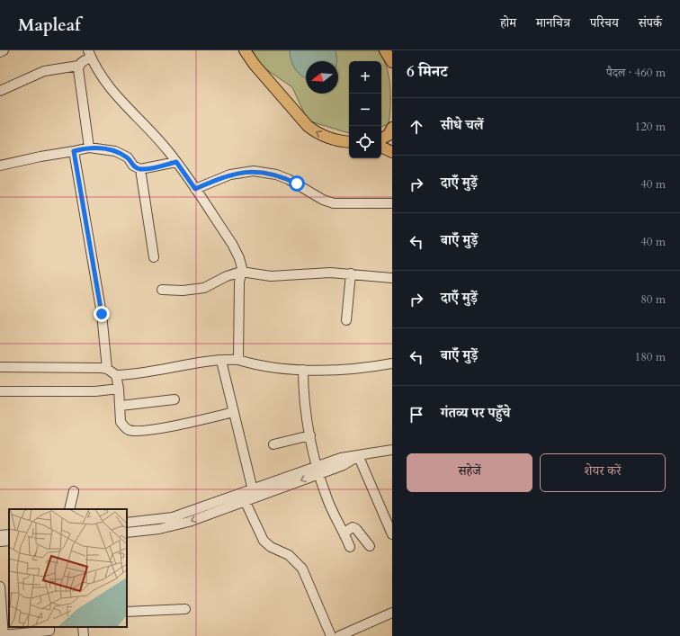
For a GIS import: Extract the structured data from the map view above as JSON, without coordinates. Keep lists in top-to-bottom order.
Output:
{
  "north": "left",
  "page": {
    "header": "Mapleaf",
    "nav": [
      "होम",
      "मानचित्र",
      "परिचय",
      "संपर्क"
    ],
    "heading": ["6 मिनट", "पैदल · 460 m"],
    "map_buttons": ["+", "−"],
    "list": [
      ["सीधे चलें", "120 m"],
      ["दाएँ मुड़ें", "40 m"],
      ["बाएँ मुड़ें", "40 m"],
      ["दाएँ मुड़ें", "80 m"],
      ["बाएँ मुड़ें", "180 m"],
      "गंतव्य पर पहुँचे"
    ],
    "buttons": ["सहेजें", "शेयर करें"]
  }
}
